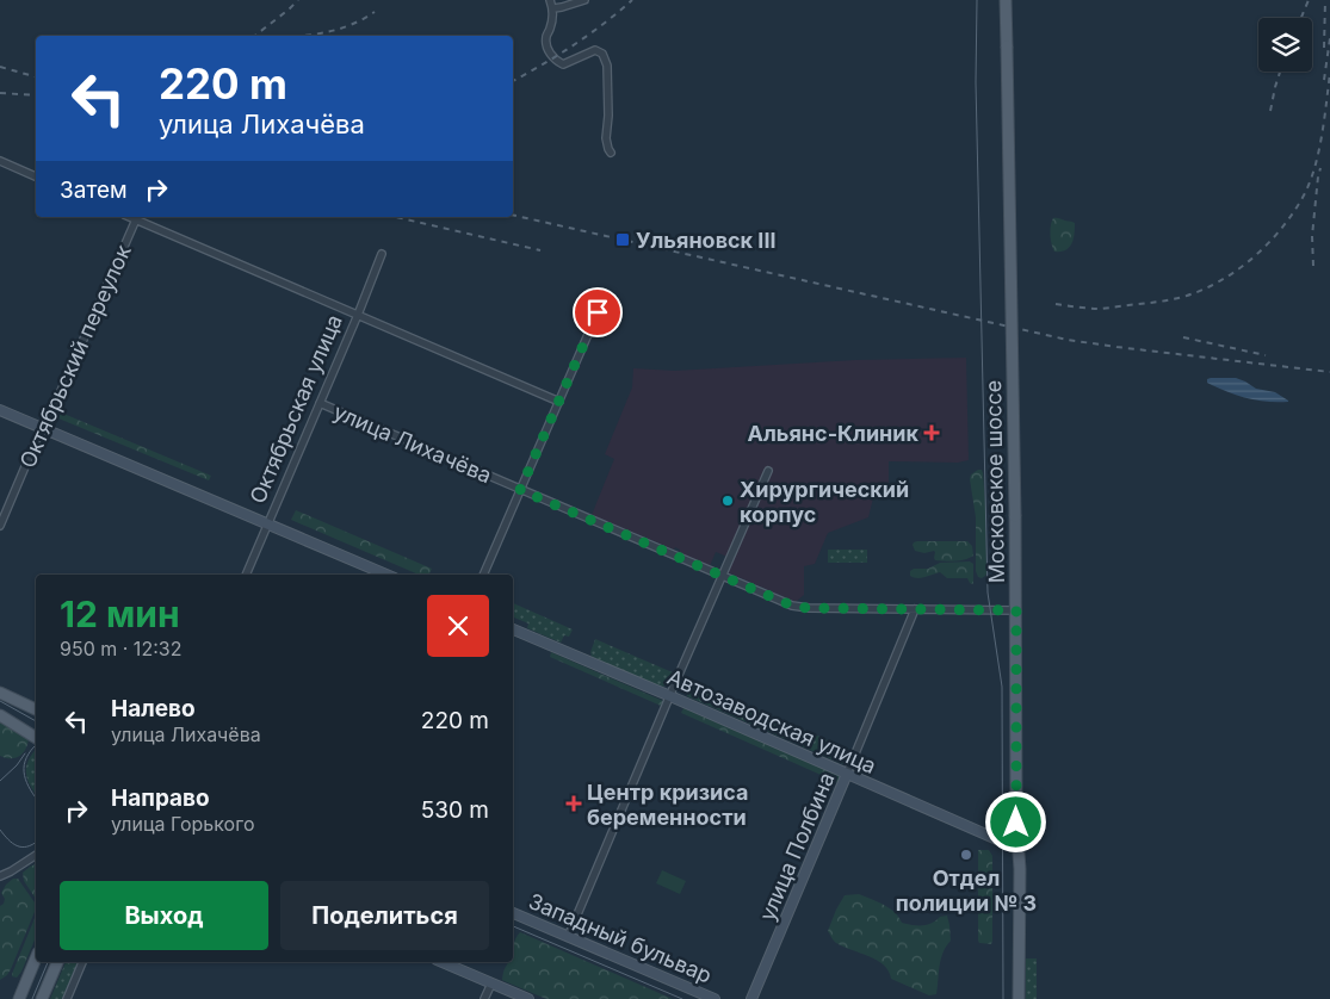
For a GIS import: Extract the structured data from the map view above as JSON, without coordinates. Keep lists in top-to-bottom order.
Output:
{
  "streets": {
    "main road": ["Московское шоссе"],
    "street": [
      "Октябрьский переулок",
      "Октябрьская улица",
      "улица Лихачёва",
      "Автозаводская улица",
      "улица Полбина",
      "Западный бульвар"
    ]
  },
  "crossings": [
    ["Октябрьская улица", "улица Лихачёва"],
    ["улица Лихачёва", "Московское шоссе"],
    ["улица Лихачёва", "улица Полбина"],
    ["Московское шоссе", "Автозаводская улица"],
    ["Автозаводская улица", "улица Полбина"]
  ],
  "places": {
    "transit": ["Ульяновск III"],
    "health": ["Альянс-Клиник", "Центр кризиса беременности"],
    "other": ["Хирургический корпус", "Отдел полиции № 3"]
  },
  "page": {
    "turn": ["220 m", "улица Лихачёва"],
    "then": "Затем",
    "heading": ["12 мин", "950 m · 12:32"],
    "list": [
      {
        "name": "Налево",
        "note": "улица Лихачёва",
        "value": "220 m"
      },
      {
        "name": "Направо",
        "note": "улица Горького",
        "value": "530 m"
      }
    ],
    "buttons": ["Выход", "Поделиться"]
  }
}
